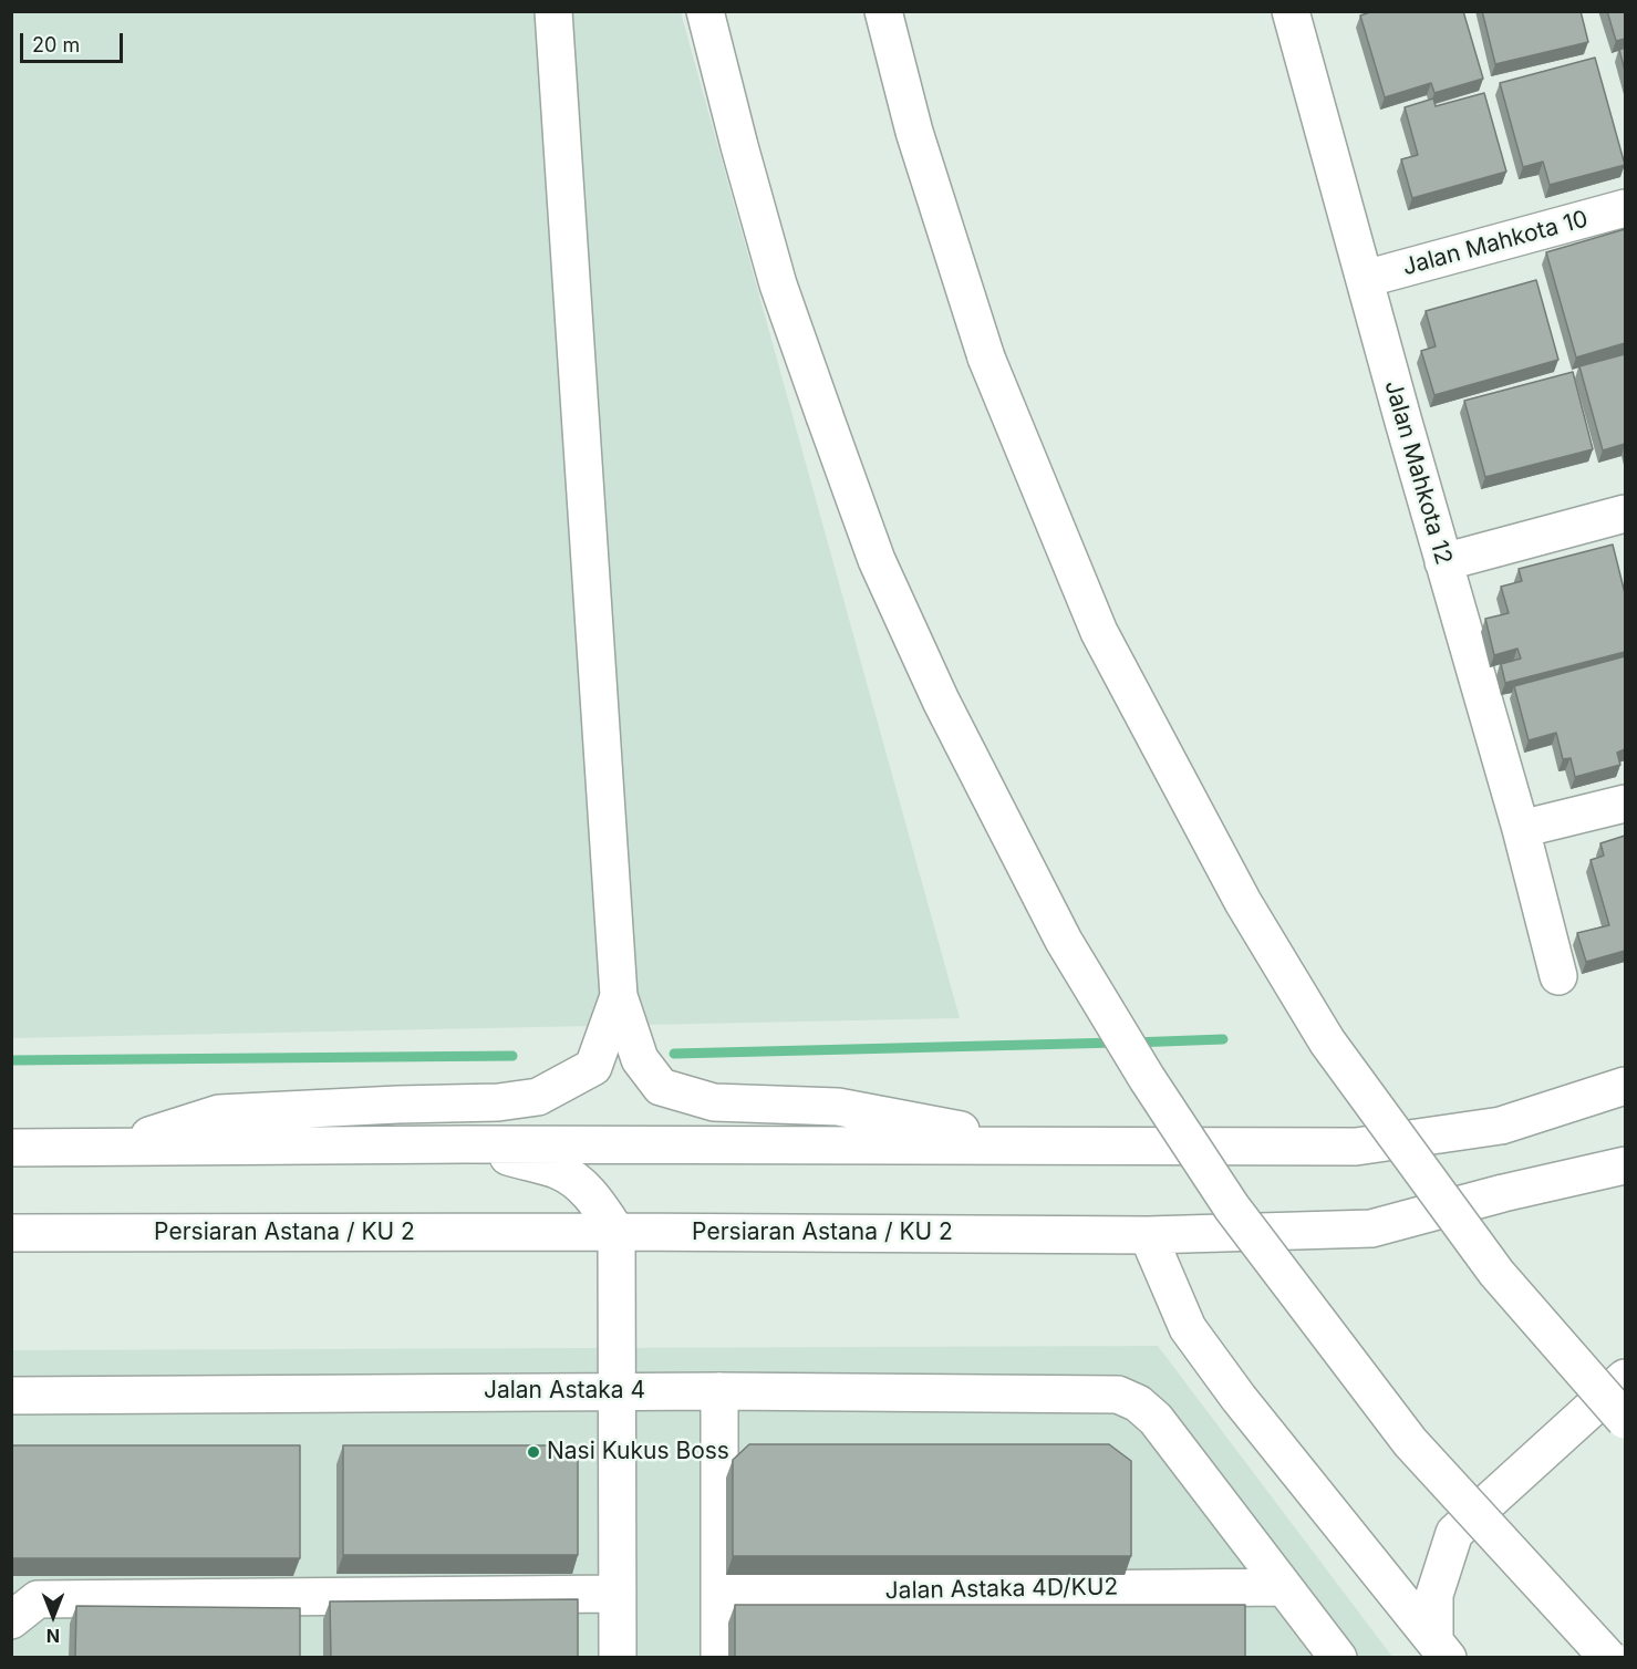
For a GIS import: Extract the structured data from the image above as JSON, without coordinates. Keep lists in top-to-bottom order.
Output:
{
  "streets": {
    "main road": [
      "Jalan Mahkota 10",
      "Jalan Mahkota 12",
      "Persiaran Astana / KU 2",
      "Jalan Astaka 4",
      "Jalan Astaka 4D/KU2"
    ]
  },
  "crossings": [
    ["Jalan Mahkota 10", "Jalan Mahkota 12"],
    ["Jalan Astaka 4", "Jalan Astaka 4D/KU2"]
  ],
  "places": ["Nasi Kukus Boss"],
  "scale_bar": "20 m",
  "north": "bottom"
}
